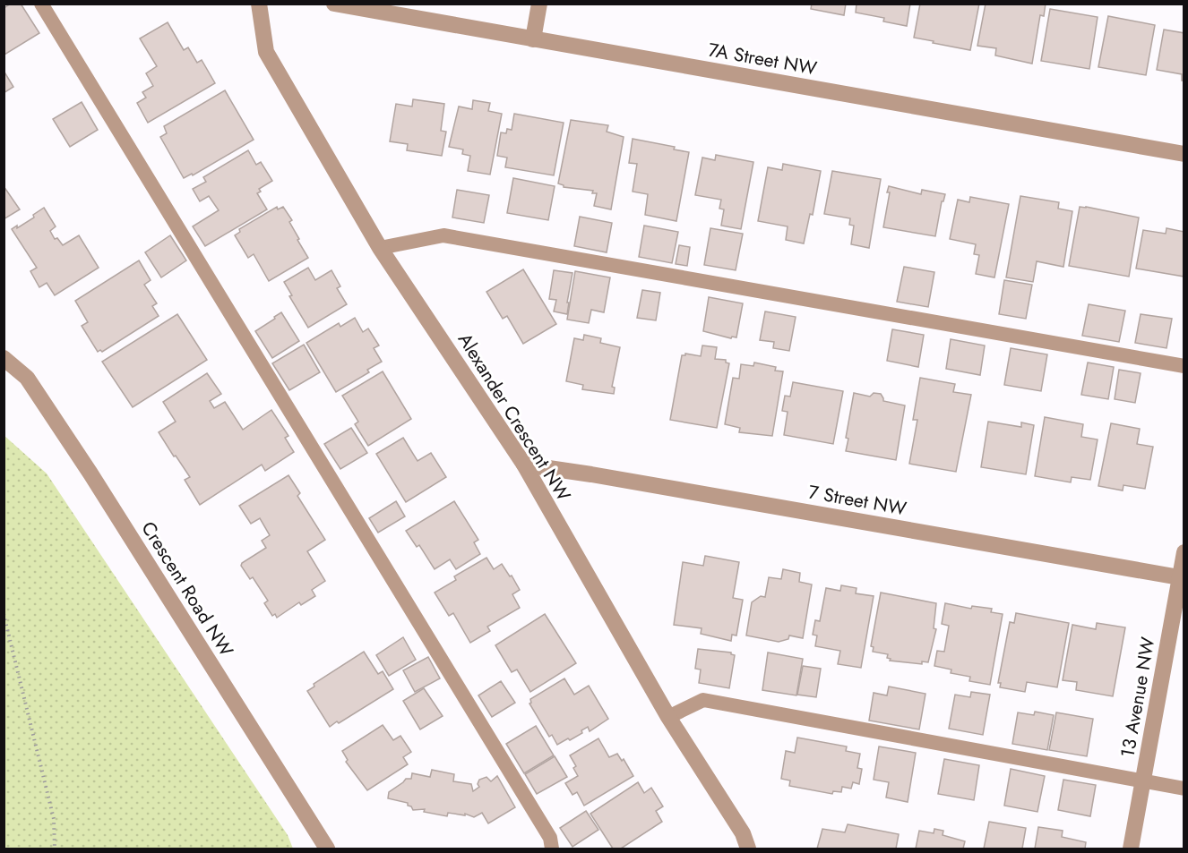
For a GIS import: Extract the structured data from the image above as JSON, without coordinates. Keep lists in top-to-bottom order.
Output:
{
  "streets": {
    "street": [
      "7A Street NW",
      "Alexander Crescent NW",
      "7 Street NW",
      "Crescent Road NW",
      "13 Avenue NW"
    ]
  },
  "crossings": [
    ["Alexander Crescent NW", "7 Street NW"],
    ["7 Street NW", "13 Avenue NW"]
  ]
}
